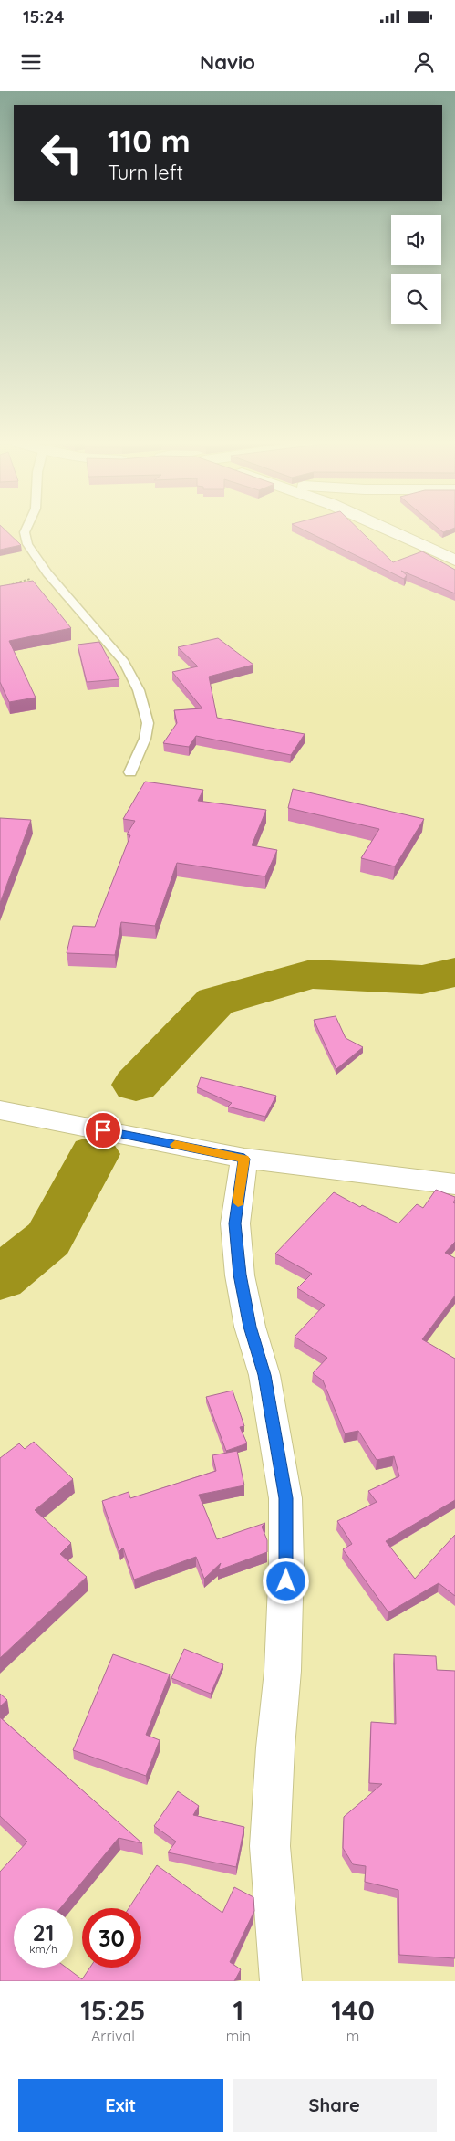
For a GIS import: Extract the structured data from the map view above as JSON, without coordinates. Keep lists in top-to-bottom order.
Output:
{
  "page": {
    "status": "15:24",
    "header": "Navio",
    "turn": ["110 m", "Turn left"],
    "speed": "21 km/h",
    "limit": "30",
    "eta": [
      "15:25",
      "Arrival",
      "1",
      "min",
      "140",
      "m"
    ],
    "buttons": ["Exit", "Share"]
  }
}
